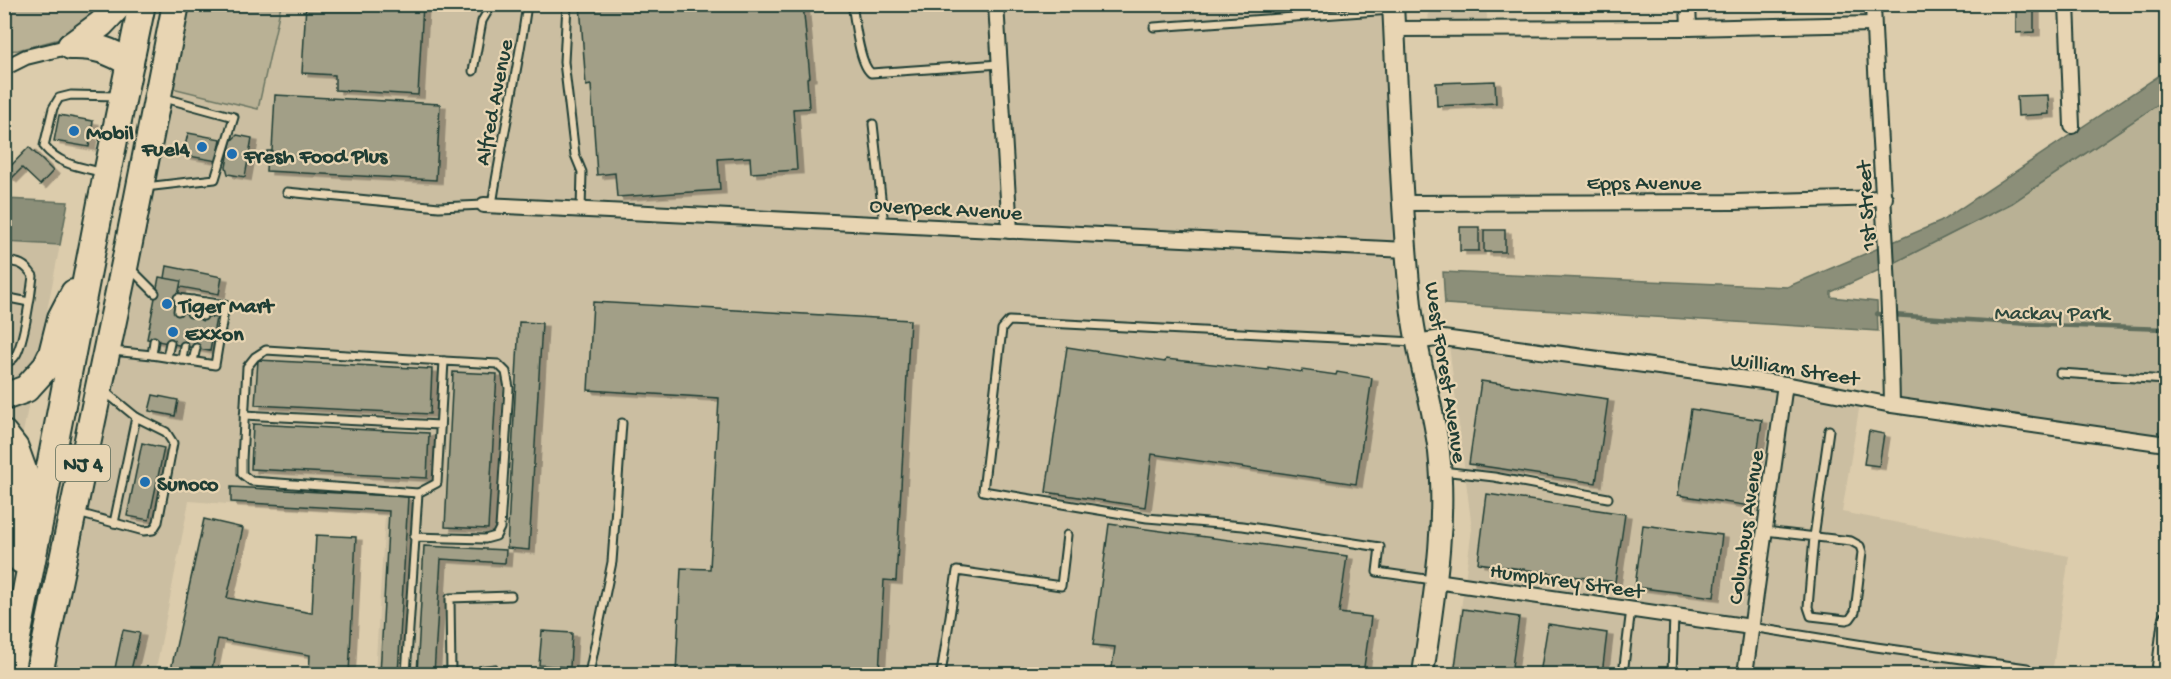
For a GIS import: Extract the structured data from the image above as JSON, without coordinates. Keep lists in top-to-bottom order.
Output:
{
  "streets": {
    "highway": ["NJ 4"],
    "street": [
      "Epps Avenue",
      "1st Street",
      "Overpeck Avenue",
      "William Street",
      "West Forest Avenue",
      "Columbus Avenue",
      "Humphrey Street"
    ],
    "lane": ["Alfred Avenue"]
  },
  "crossings": [
    ["Alfred Avenue", "Overpeck Avenue"],
    ["Epps Avenue", "1st Street"],
    ["Epps Avenue", "West Forest Avenue"],
    ["1st Street", "William Street"],
    ["Overpeck Avenue", "West Forest Avenue"],
    ["William Street", "West Forest Avenue"],
    ["William Street", "Columbus Avenue"],
    ["William Street", "Humphrey Street"],
    ["West Forest Avenue", "Humphrey Street"],
    ["Columbus Avenue", "Humphrey Street"]
  ],
  "parks": ["Mackay Park"],
  "places": [
    "Mobil",
    "Fuel4",
    "Fresh Food Plus",
    "Tiger Mart",
    "Exxon",
    "Sunoco"
  ]
}
